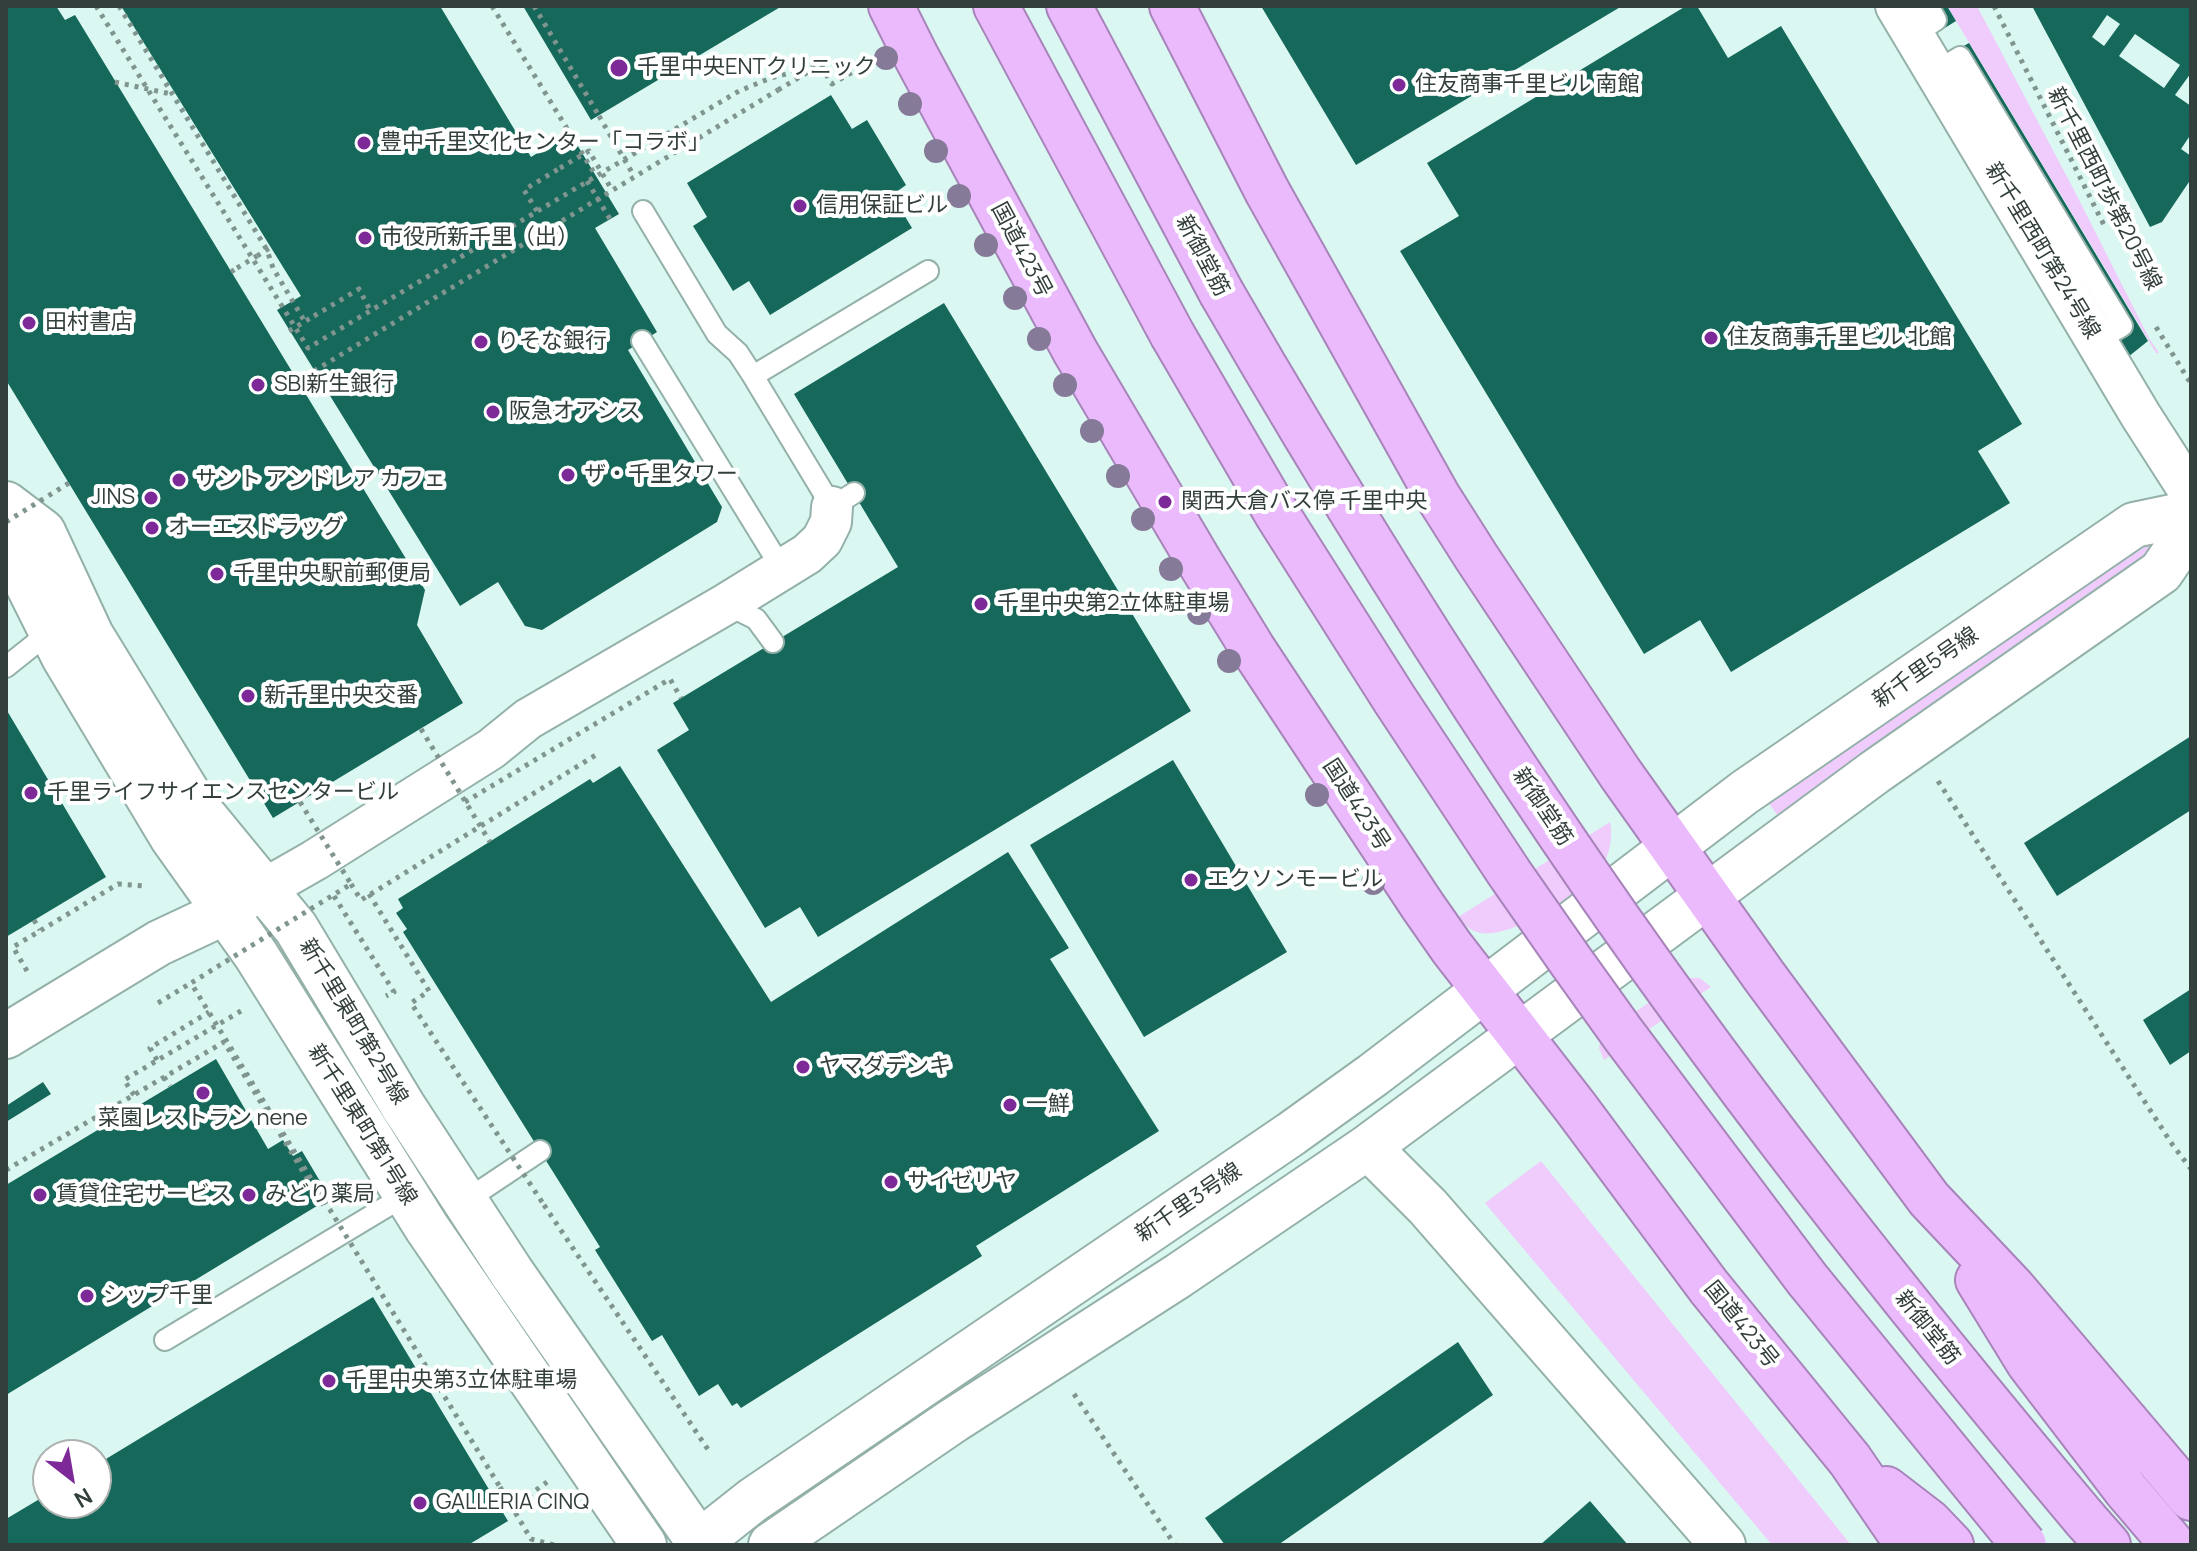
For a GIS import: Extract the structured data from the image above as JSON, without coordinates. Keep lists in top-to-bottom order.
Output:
{
  "streets": {
    "highway": ["国道423号", "新御堂筋"],
    "street": [
      "新千里西町第24号線",
      "新千里5号線",
      "新千里東町第2号線",
      "新千里東町第1号線",
      "新千里3号線"
    ],
    "path": ["新千里西町歩第20号線"]
  },
  "crossings": [
    ["国道423号", "新千里3号線"],
    ["新千里5号線", "新千里3号線"],
    ["新千里東町第2号線", "新千里東町第1号線"],
    ["新千里東町第2号線", "新千里3号線"]
  ],
  "places": [
    "千里中央ENTクリニック",
    "住友商事千里ビル 南館",
    "豊中千里文化センター「コラボ」",
    "信用保証ビル",
    "市役所新千里（出）",
    "田村書店",
    "住友商事千里ビル 北館",
    "りそな銀行",
    "SBI新生銀行",
    "阪急オアシス",
    "ザ・千里タワー",
    "サント アンドレア カフェ",
    "JINS",
    "関西大倉バス停 千里中央",
    "オーエスドラッグ",
    "千里中央駅前郵便局",
    "千里中央第2立体駐車場",
    "新千里中央交番",
    "千里ライフサイエンスセンタービル",
    "エクソンモービル",
    "ヤマダデンキ",
    "菜園レストラン nene",
    "一鮮",
    "サイゼリヤ",
    "賃貸住宅サービス",
    "みどり薬局",
    "シップ千里",
    "千里中央第3立体駐車場",
    "GALLERIA CINQ"
  ],
  "north": "bottom right"
}
